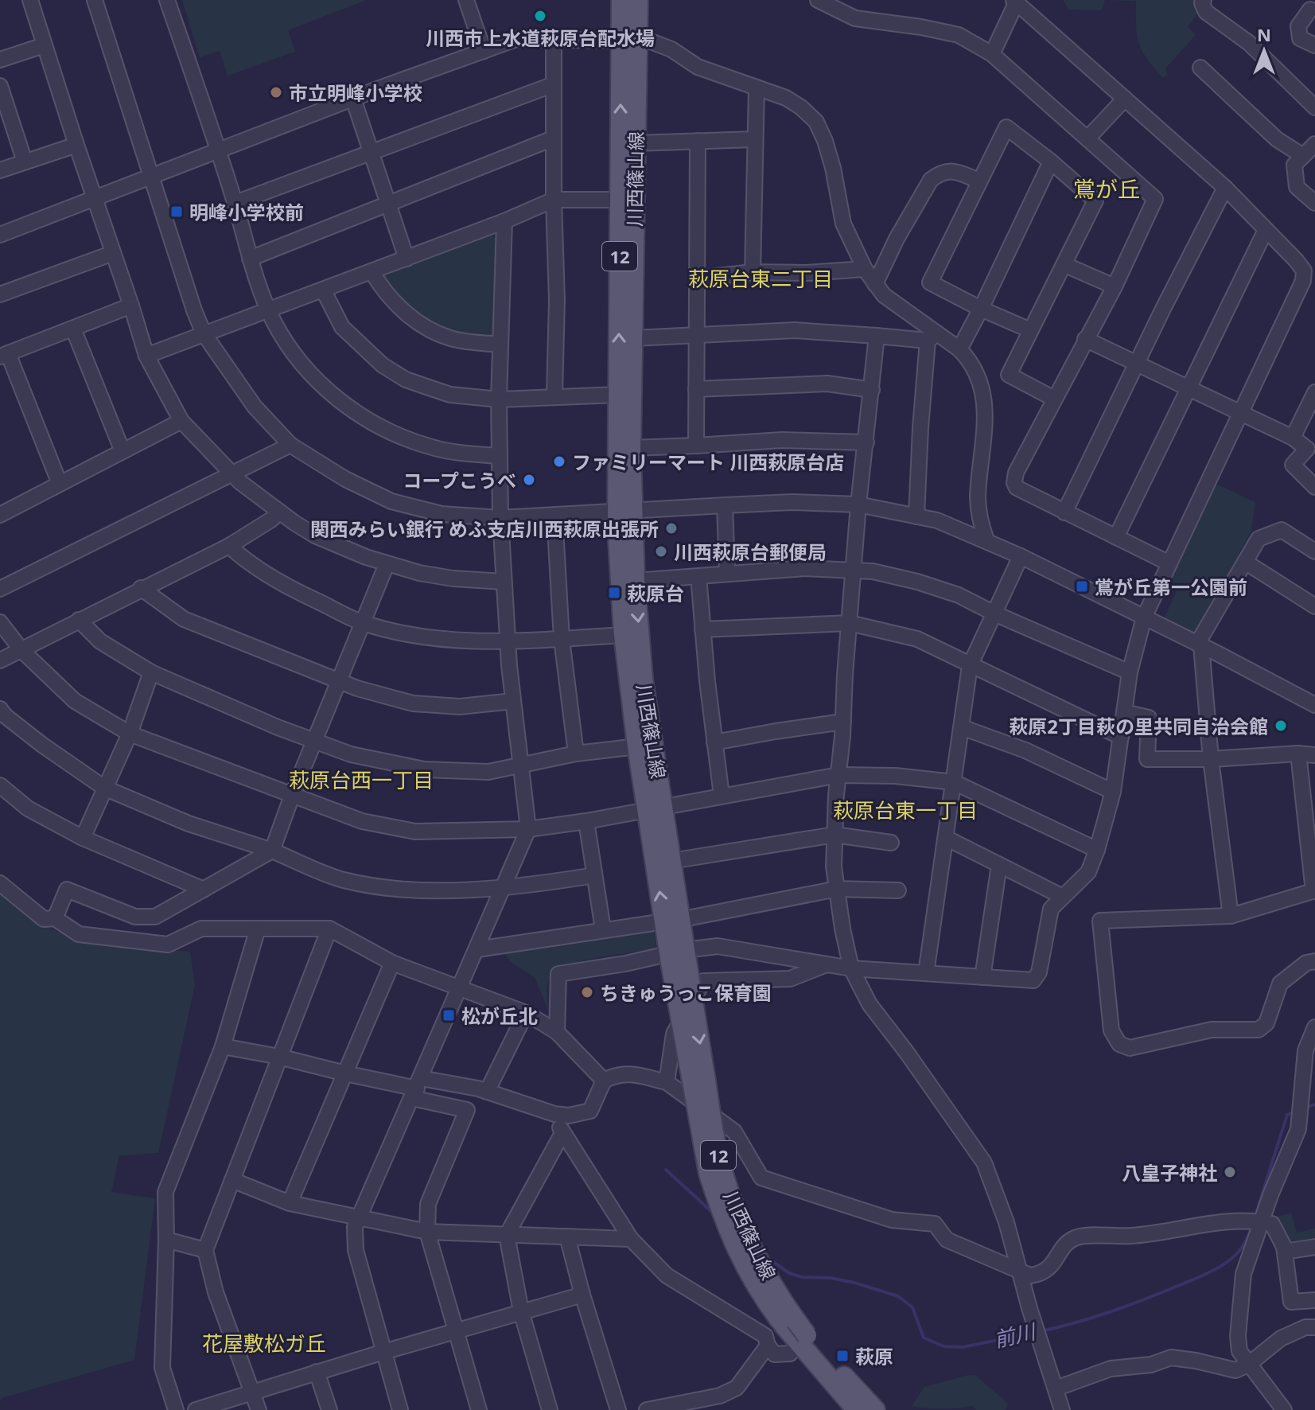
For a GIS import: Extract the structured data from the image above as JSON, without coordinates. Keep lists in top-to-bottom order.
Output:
{
  "streets": {
    "main road": ["川西篠山線", "12"]
  },
  "districts": [
    "鴬が丘",
    "萩原台東二丁目",
    "萩原台西一丁目",
    "萩原台東一丁目",
    "花屋敷松ガ丘"
  ],
  "water": ["前川"],
  "places": {
    "other": [
      "川西市上水道萩原台配水場",
      "市立明峰小学校",
      "ファミリーマート 川西萩原台店",
      "コープこうべ",
      "関西みらい銀行 めふ支店川西萩原出張所",
      "川西萩原台郵便局",
      "萩原2丁目萩の里共同自治会館",
      "ちきゅうっこ保育園",
      "八皇子神社"
    ],
    "transit": [
      "明峰小学校前",
      "鴬が丘第一公園前",
      "萩原台",
      "松が丘北",
      "萩原"
    ]
  },
  "north": "top"
}
